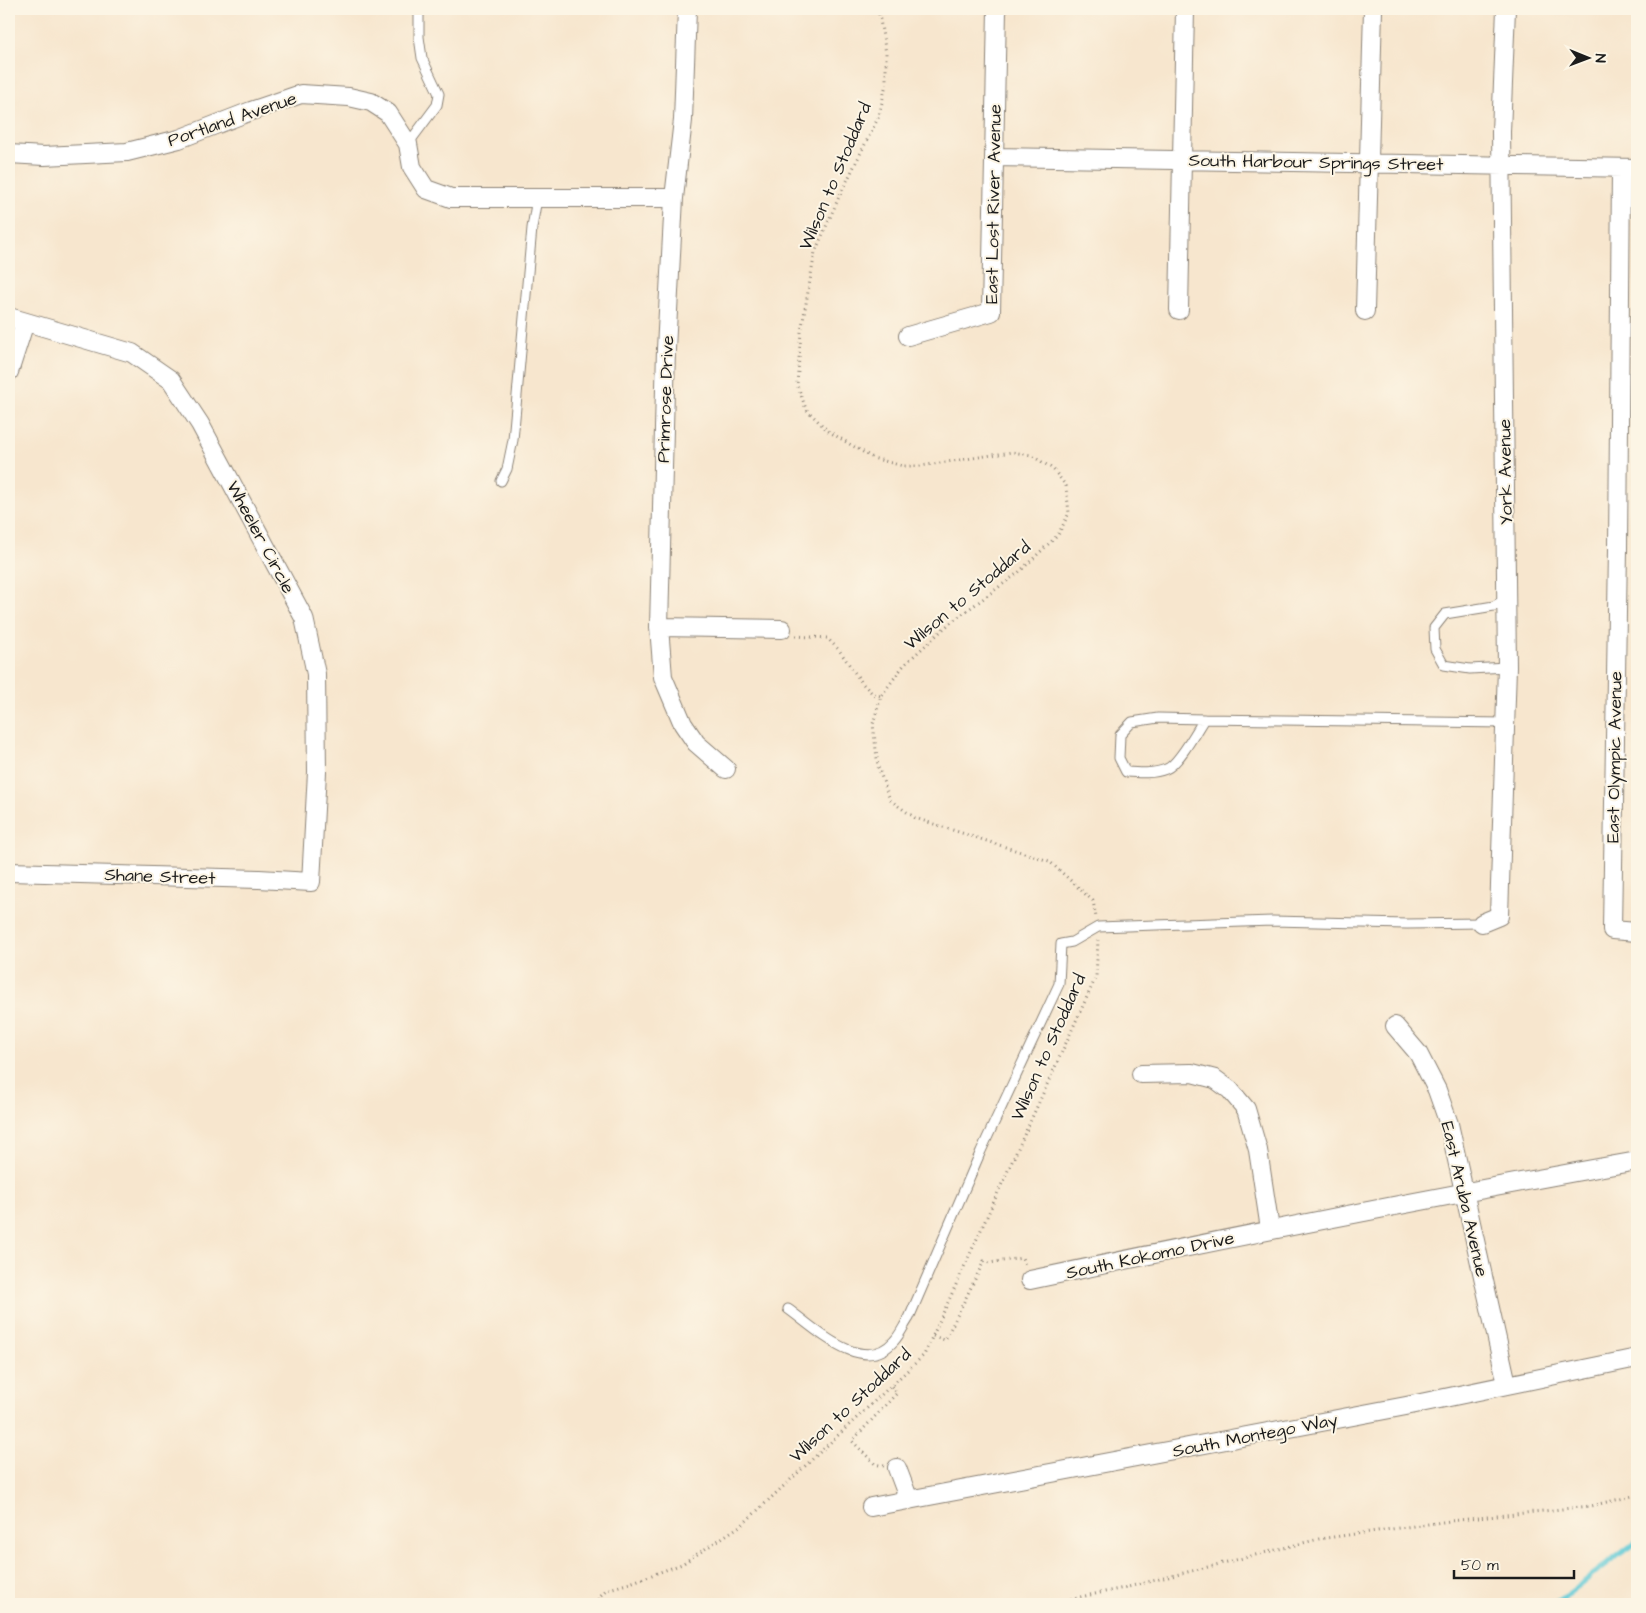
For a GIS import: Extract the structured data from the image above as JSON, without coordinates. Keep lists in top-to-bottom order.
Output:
{
  "streets": {
    "street": [
      "Portland Avenue",
      "South Harbour Springs Street",
      "East Lost River Avenue",
      "Primrose Drive",
      "York Avenue",
      "Wheeler Circle",
      "East Olympic Avenue",
      "Shane Street",
      "East Aruba Avenue",
      "South Kokomo Drive",
      "South Montego Way"
    ],
    "path": ["Wilson to Stoddard"]
  },
  "crossings": [
    ["Portland Avenue", "Primrose Drive"],
    ["South Harbour Springs Street", "East Lost River Avenue"],
    ["South Harbour Springs Street", "York Avenue"],
    ["South Harbour Springs Street", "East Olympic Avenue"],
    ["Wheeler Circle", "Shane Street"],
    ["East Aruba Avenue", "South Kokomo Drive"],
    ["East Aruba Avenue", "South Montego Way"]
  ],
  "scale_bar": "50 m",
  "north": "right"
}
